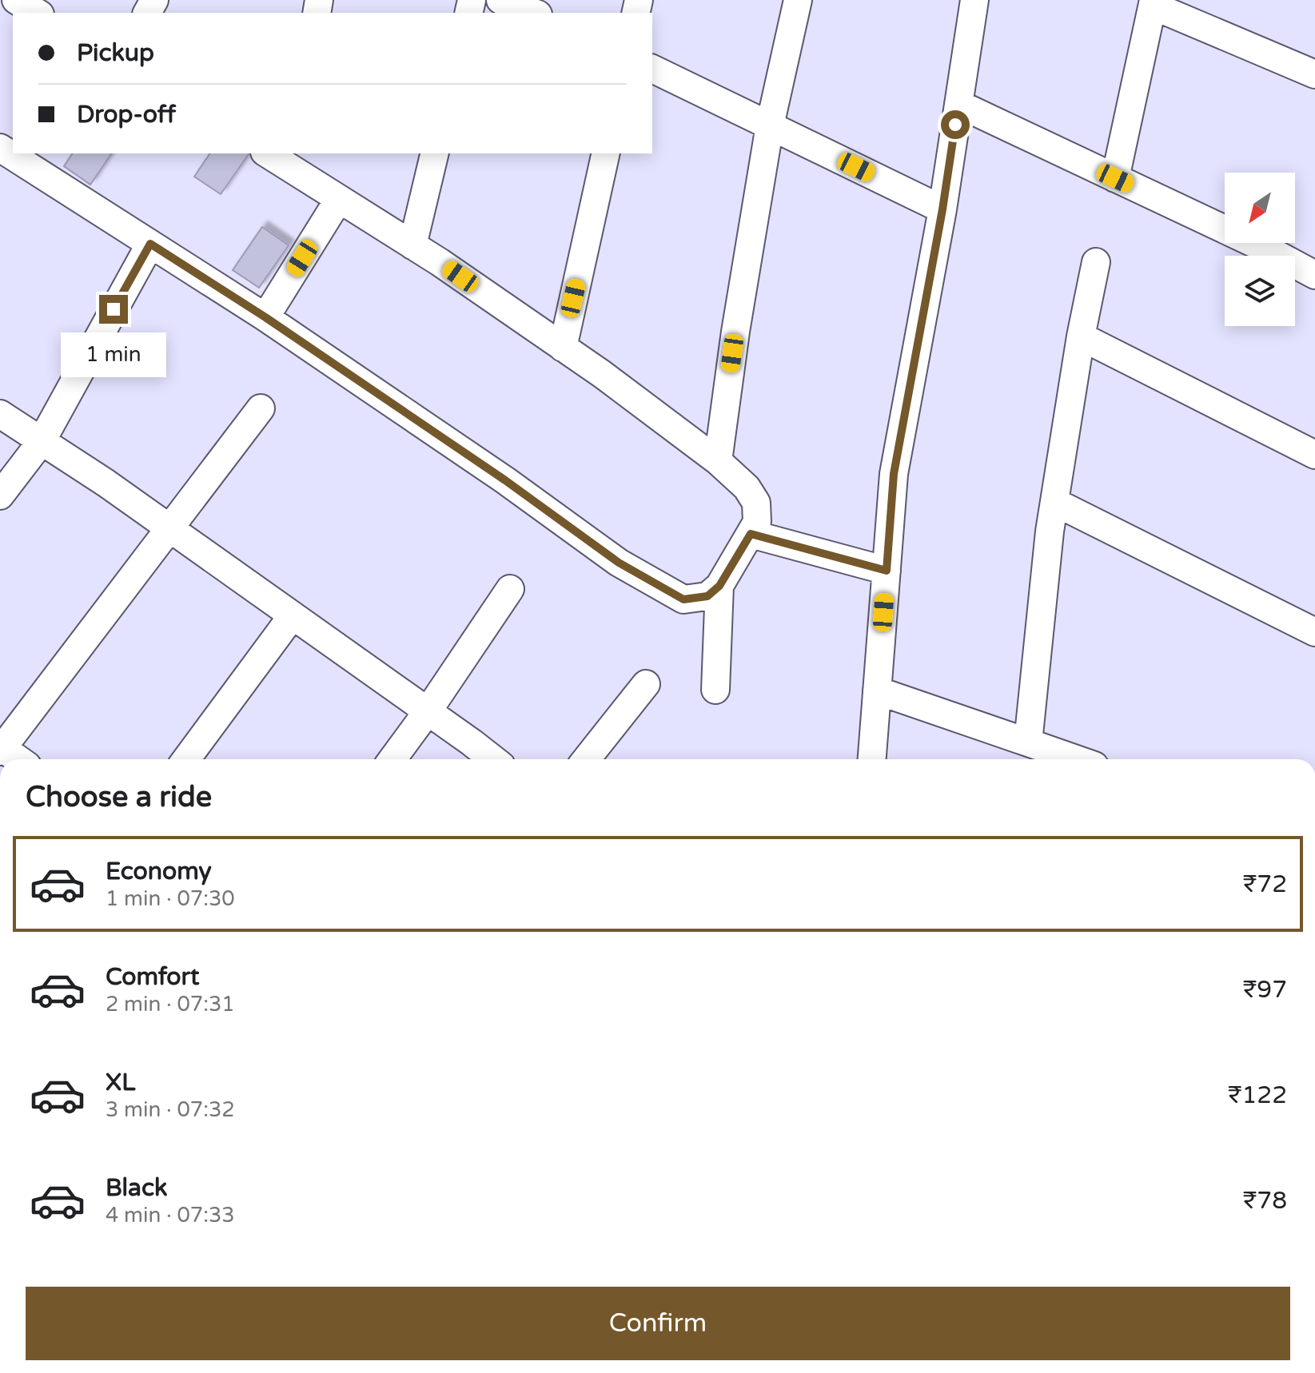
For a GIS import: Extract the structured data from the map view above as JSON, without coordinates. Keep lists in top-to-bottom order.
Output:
{
  "north": "bottom left",
  "page": {
    "banner": ["Pickup", "Drop-off"],
    "bubble": "1 min",
    "heading": "Choose a ride",
    "list": [
      {
        "name": "Economy",
        "note": "1 min · 07:30",
        "value": "₹72"
      },
      {
        "name": "Comfort",
        "note": "2 min · 07:31",
        "value": "₹97"
      },
      {
        "name": "XL",
        "note": "3 min · 07:32",
        "value": "₹122"
      },
      {
        "name": "Black",
        "note": "4 min · 07:33",
        "value": "₹78"
      }
    ],
    "buttons": "Confirm"
  }
}
